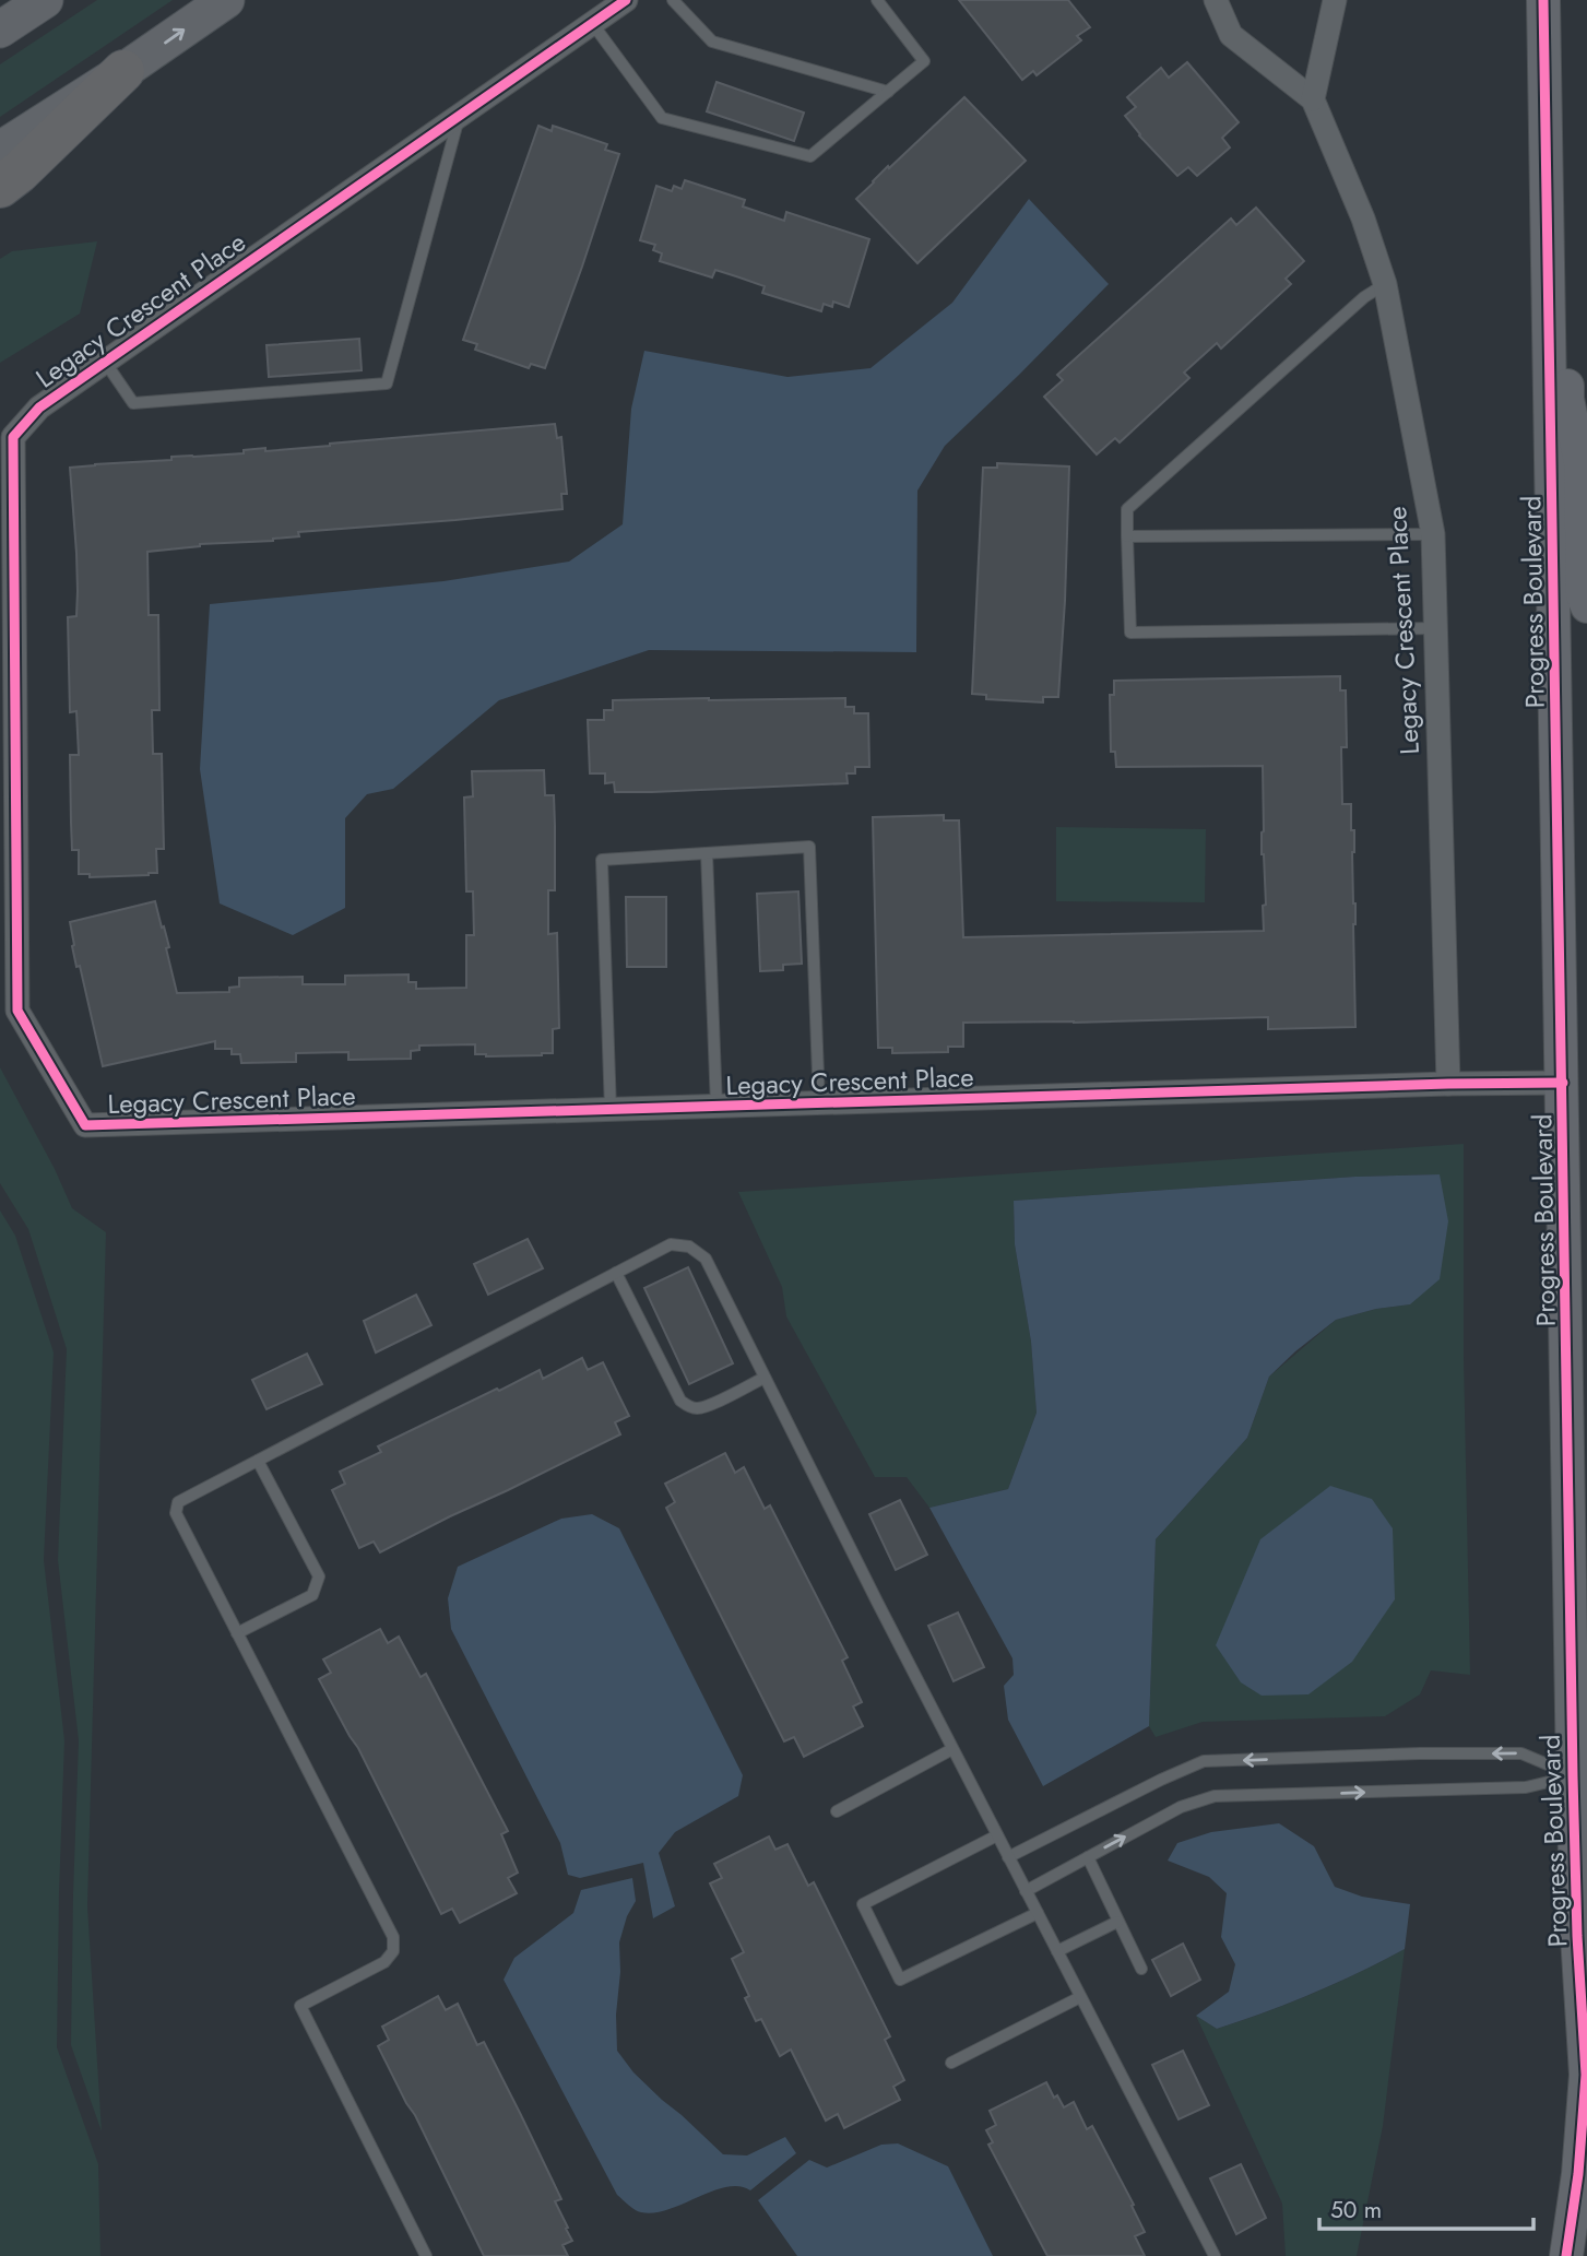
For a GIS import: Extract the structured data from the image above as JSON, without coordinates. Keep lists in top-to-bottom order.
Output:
{
  "streets": {
    "main road": ["Progress Boulevard"],
    "street": ["Legacy Crescent Place"]
  },
  "crossings": [
    ["Legacy Crescent Place", "Progress Boulevard"]
  ],
  "scale_bar": "50 m"
}
